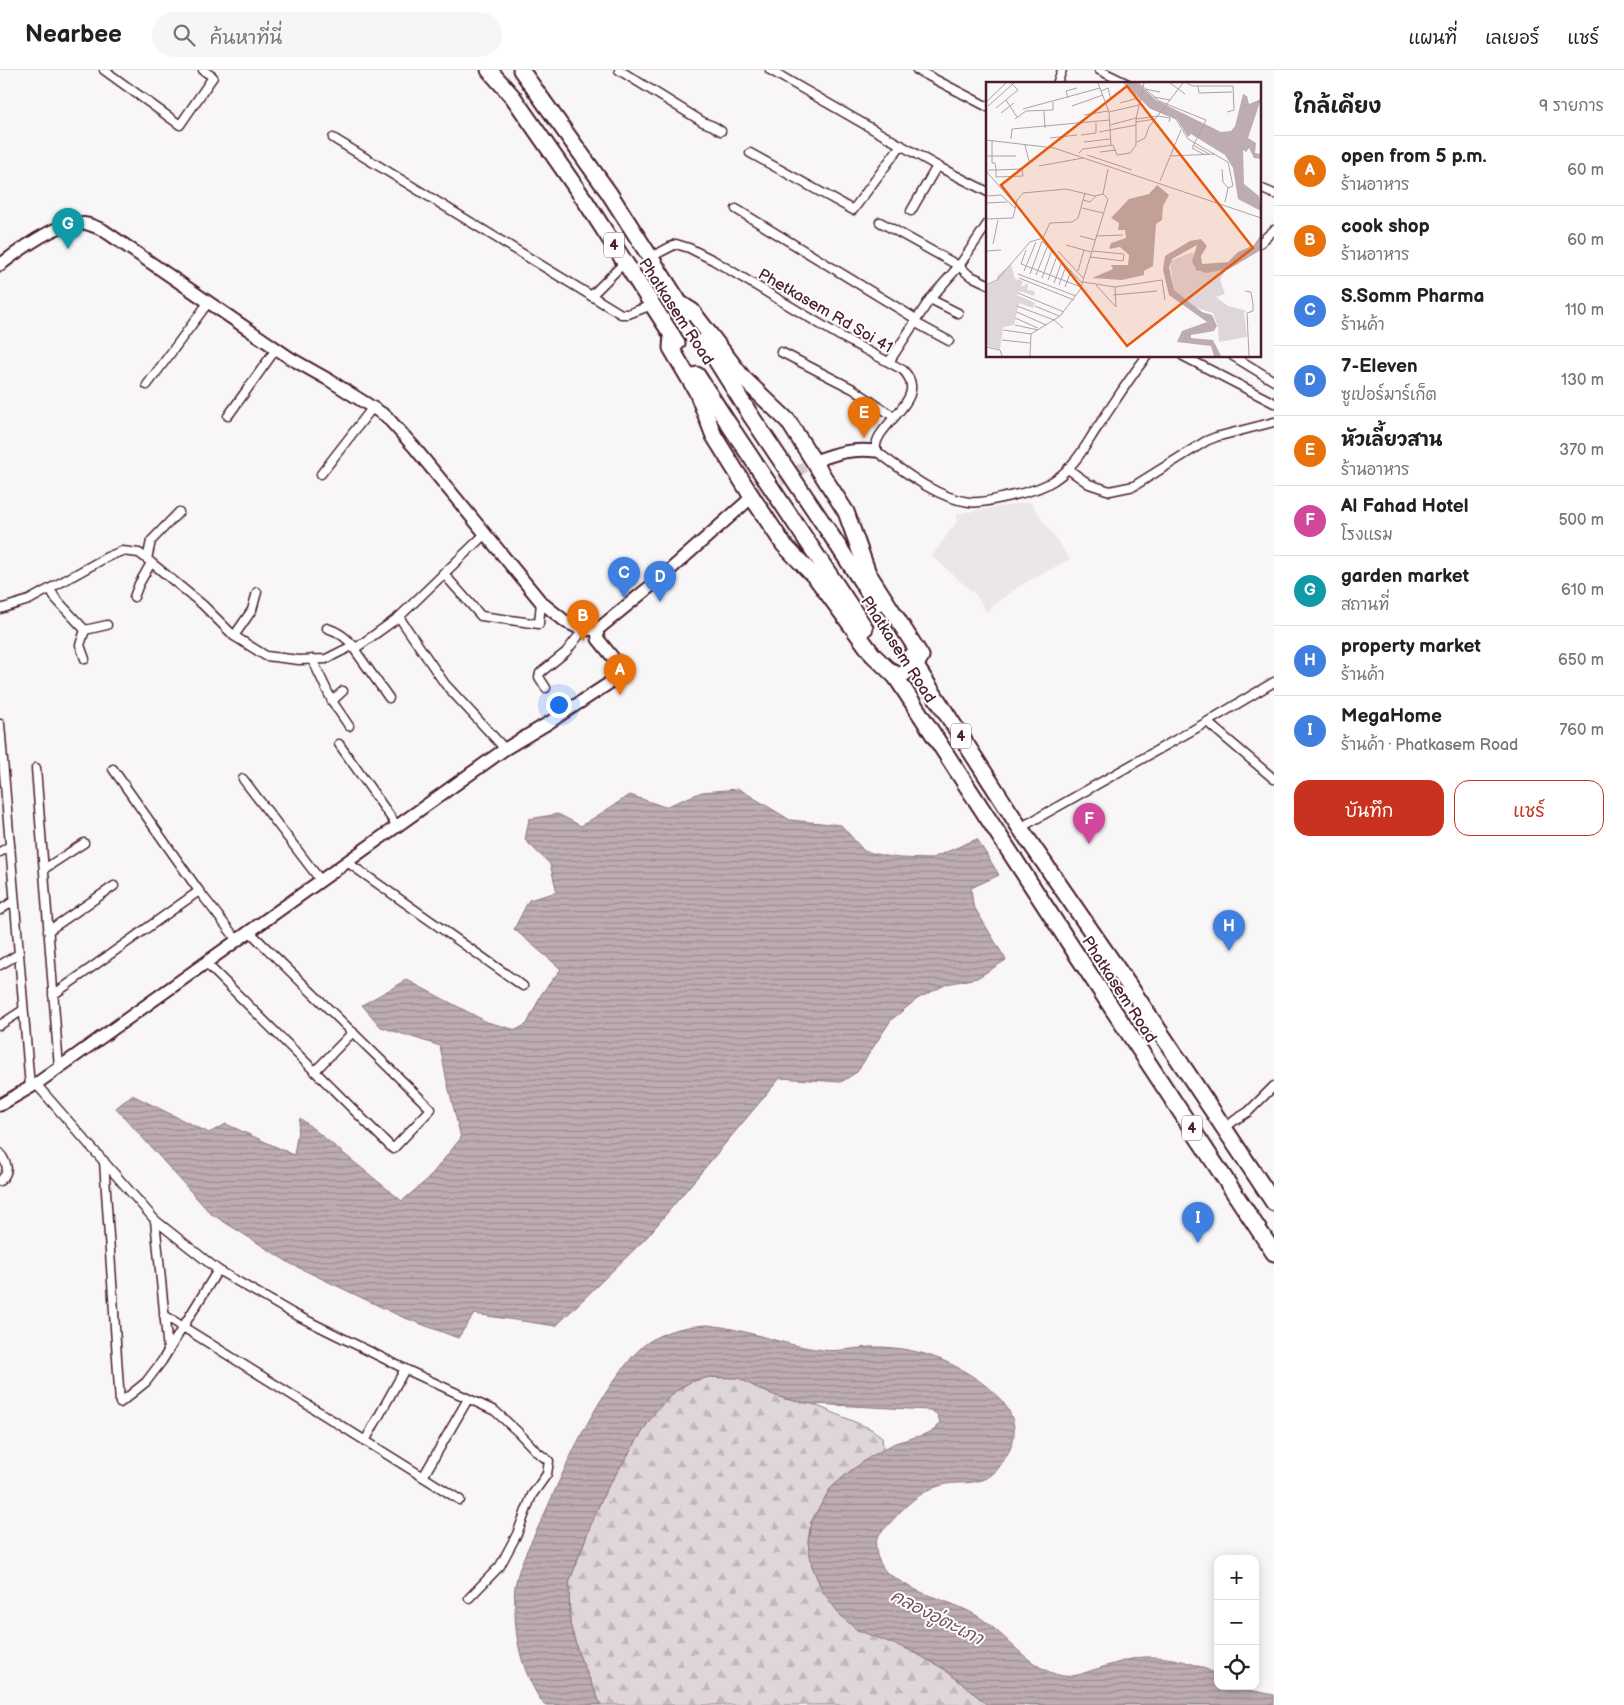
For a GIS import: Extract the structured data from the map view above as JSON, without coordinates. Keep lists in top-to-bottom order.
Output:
{
  "streets": {
    "highway": ["4", "Phatkasem Road"],
    "street": ["Phetkasem Rd Soi 41"]
  },
  "crossings": [
    ["Phetkasem Rd Soi 41", "Phatkasem Road"]
  ],
  "water": ["คลองอู่ตะเภา"],
  "page": {
    "header": "Nearbee",
    "search": "ค้นหาที่นี่",
    "nav": ["แผนที่", "เลเยอร์", "แชร์"],
    "heading": ["ใกล้เคียง", "9 รายการ"],
    "list": [
      {
        "mark": "A",
        "name": "open from 5 p.m.",
        "note": "ร้านอาหาร",
        "value": "60 m"
      },
      {
        "mark": "B",
        "name": "cook shop",
        "note": "ร้านอาหาร",
        "value": "60 m"
      },
      {
        "mark": "C",
        "name": "S.Somm Pharma",
        "note": "ร้านค้า",
        "value": "110 m"
      },
      {
        "mark": "D",
        "name": "7-Eleven",
        "note": "ซูเปอร์มาร์เก็ต",
        "value": "130 m"
      },
      {
        "mark": "E",
        "name": "หัวเลี้ยวสาน",
        "note": "ร้านอาหาร",
        "value": "370 m"
      },
      {
        "mark": "F",
        "name": "Al Fahad Hotel",
        "note": "โรงแรม",
        "value": "500 m"
      },
      {
        "mark": "G",
        "name": "garden market",
        "note": "สถานที่",
        "value": "610 m"
      },
      {
        "mark": "H",
        "name": "property market",
        "note": "ร้านค้า",
        "value": "650 m"
      },
      {
        "mark": "I",
        "name": "MegaHome",
        "note": "ร้านค้า · Phatkasem Road",
        "value": "760 m"
      }
    ],
    "pins": [
      "G",
      "E",
      "C",
      "D",
      "B",
      "A",
      "F",
      "H",
      "I"
    ],
    "buttons": ["บันทึก", "แชร์"],
    "map_buttons": ["+", "−"]
  }
}
